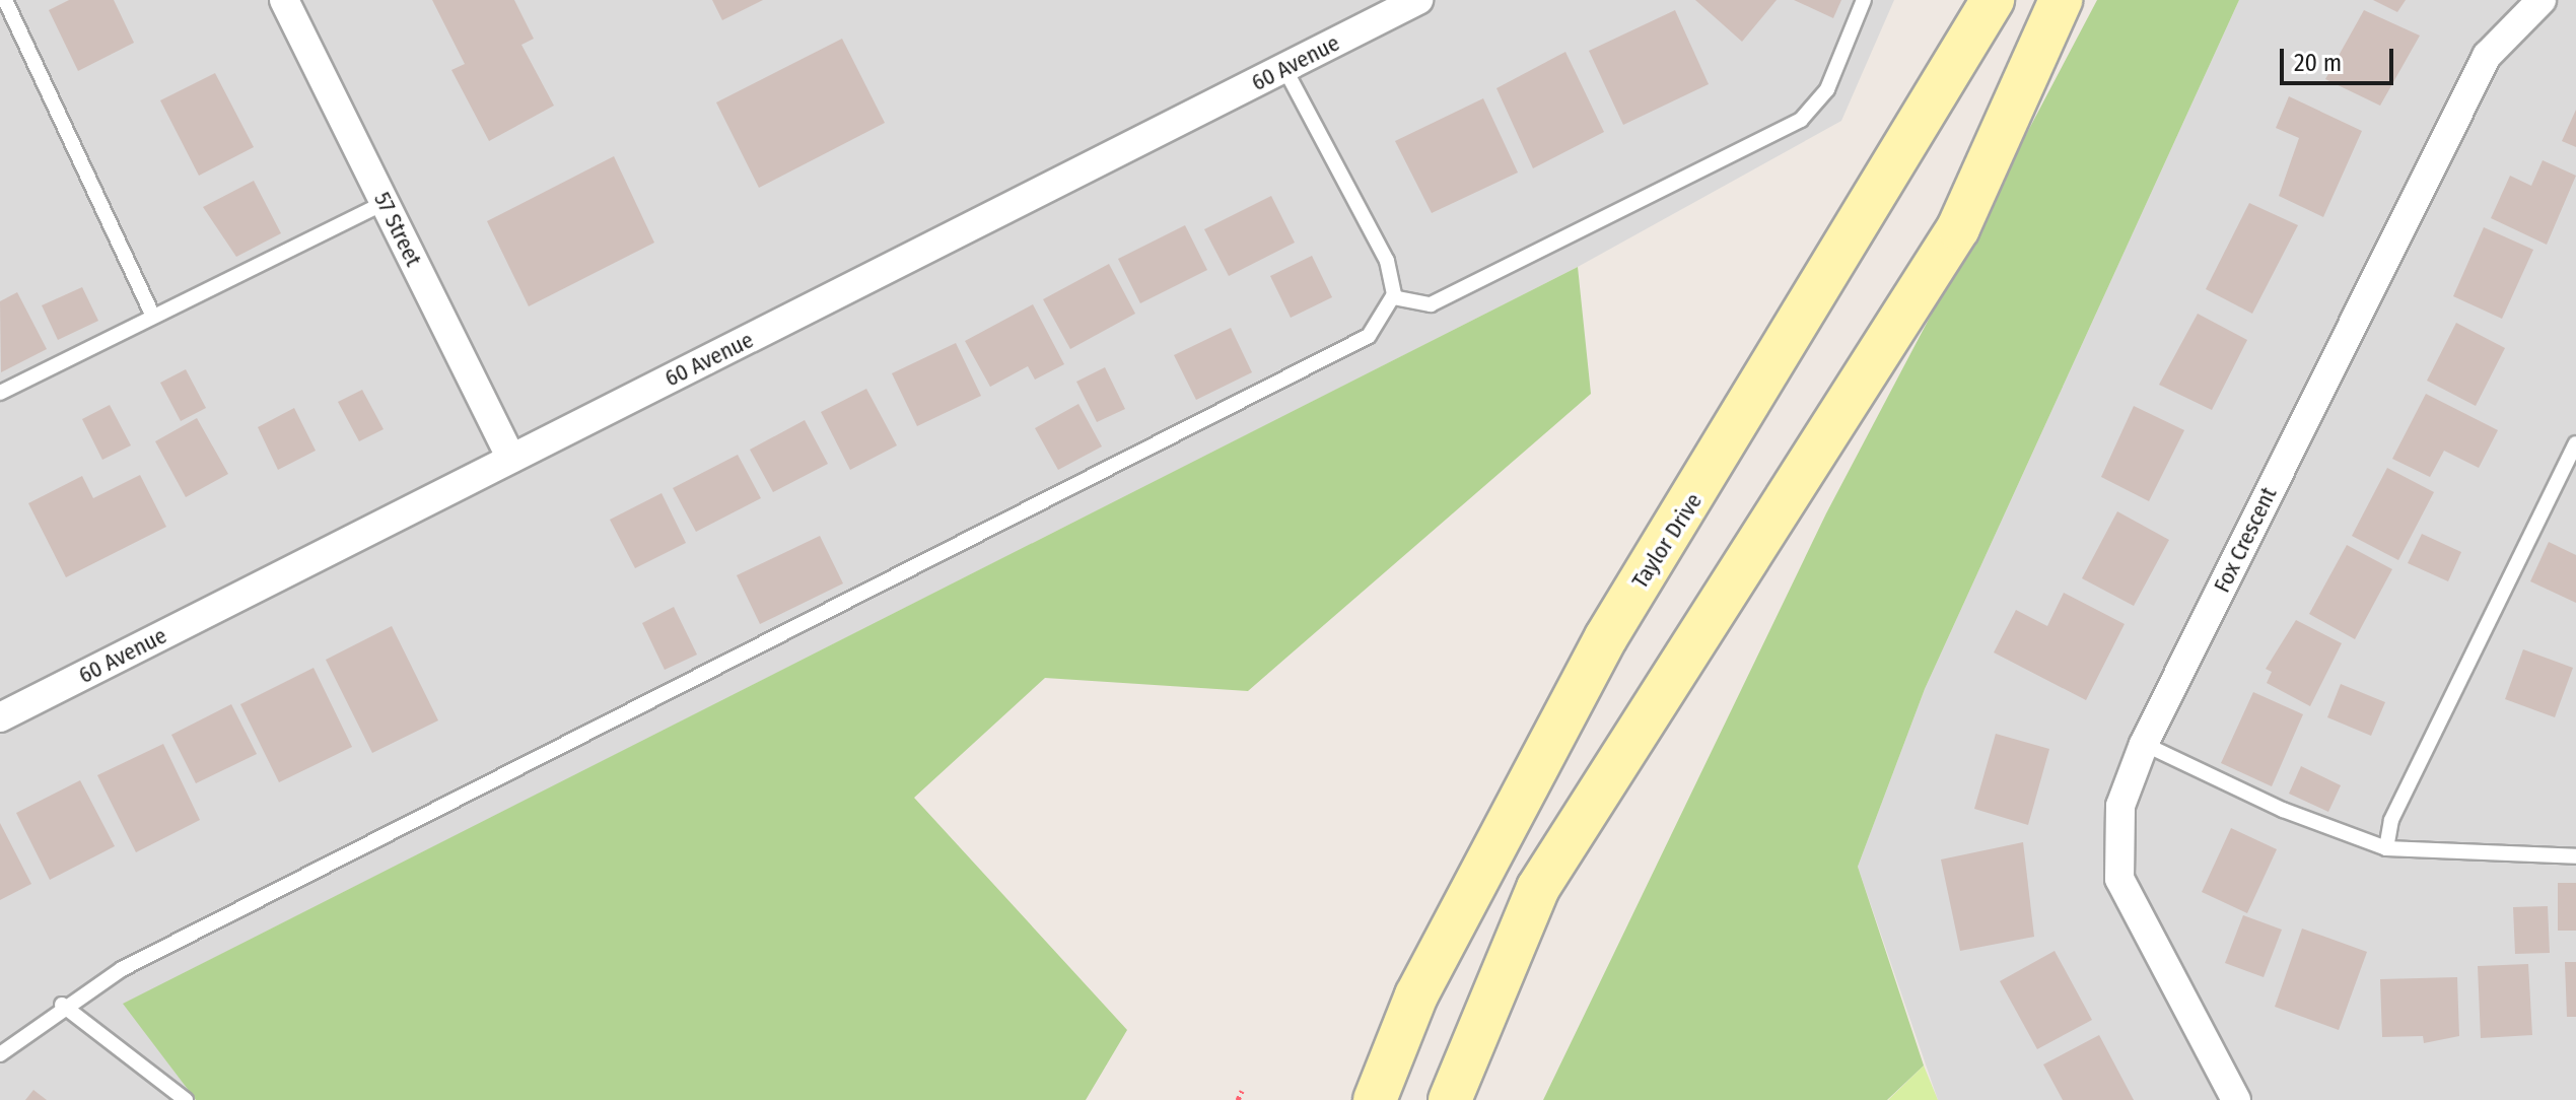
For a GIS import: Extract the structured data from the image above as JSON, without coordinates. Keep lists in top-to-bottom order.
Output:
{
  "streets": {
    "main road": ["Taylor Drive"],
    "street": ["60 Avenue", "57 Street", "Fox Crescent"]
  },
  "crossings": [
    ["60 Avenue", "57 Street"]
  ],
  "scale_bar": "20 m"
}
